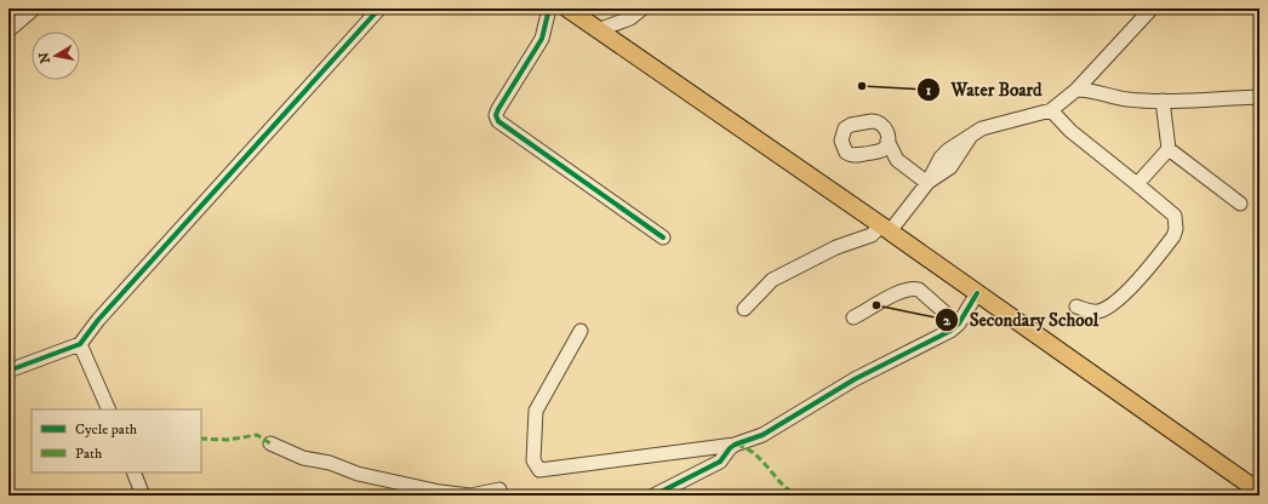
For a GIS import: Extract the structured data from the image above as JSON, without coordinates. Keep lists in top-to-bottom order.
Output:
{
  "places": ["Water Board", "Secondary School"],
  "legend": ["Cycle path", "Path"],
  "north": "left"
}
